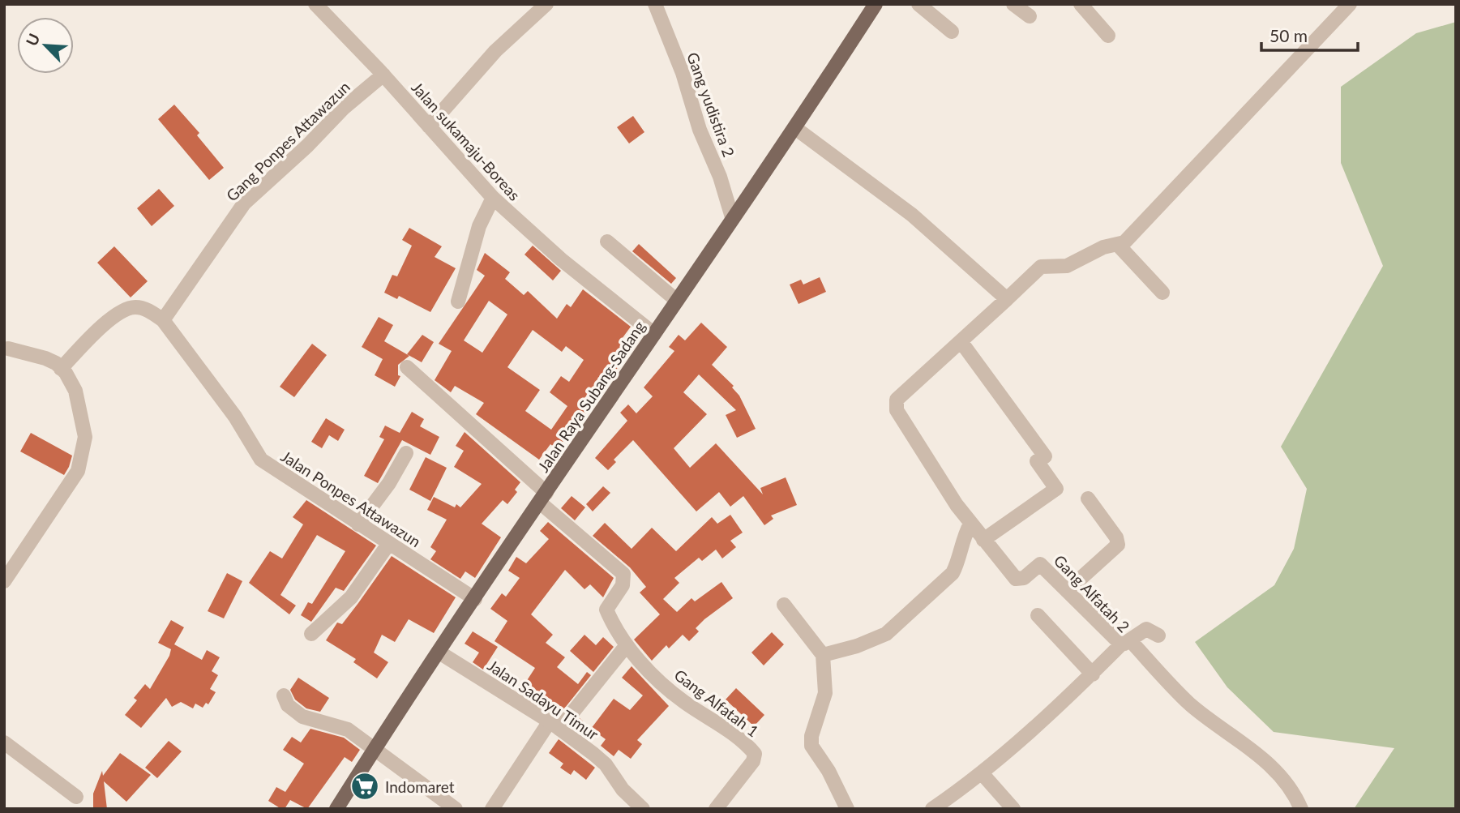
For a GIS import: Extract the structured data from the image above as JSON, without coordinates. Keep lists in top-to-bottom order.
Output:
{
  "streets": {
    "main road": ["Jalan Raya Subang-Sadang"],
    "street": [
      "Gang yudistira 2",
      "Gang Ponpes Attawazun",
      "Jalan sukamaju-Boreas",
      "Jalan Ponpes Attawazun",
      "Gang Alfatah 2",
      "Jalan Sadayu Timur",
      "Gang Alfatah 1"
    ]
  },
  "crossings": [
    ["Gang yudistira 2", "Jalan Raya Subang-Sadang"],
    ["Gang Ponpes Attawazun", "Jalan sukamaju-Boreas"],
    ["Gang Ponpes Attawazun", "Jalan Ponpes Attawazun"],
    ["Jalan sukamaju-Boreas", "Jalan Raya Subang-Sadang"],
    ["Jalan Raya Subang-Sadang", "Jalan Ponpes Attawazun"],
    ["Jalan Raya Subang-Sadang", "Jalan Sadayu Timur"],
    ["Jalan Raya Subang-Sadang", "Gang Alfatah 1"]
  ],
  "places": {
    "supermarket": ["Indomaret"]
  },
  "scale_bar": "50 m",
  "north": "top left"
}
